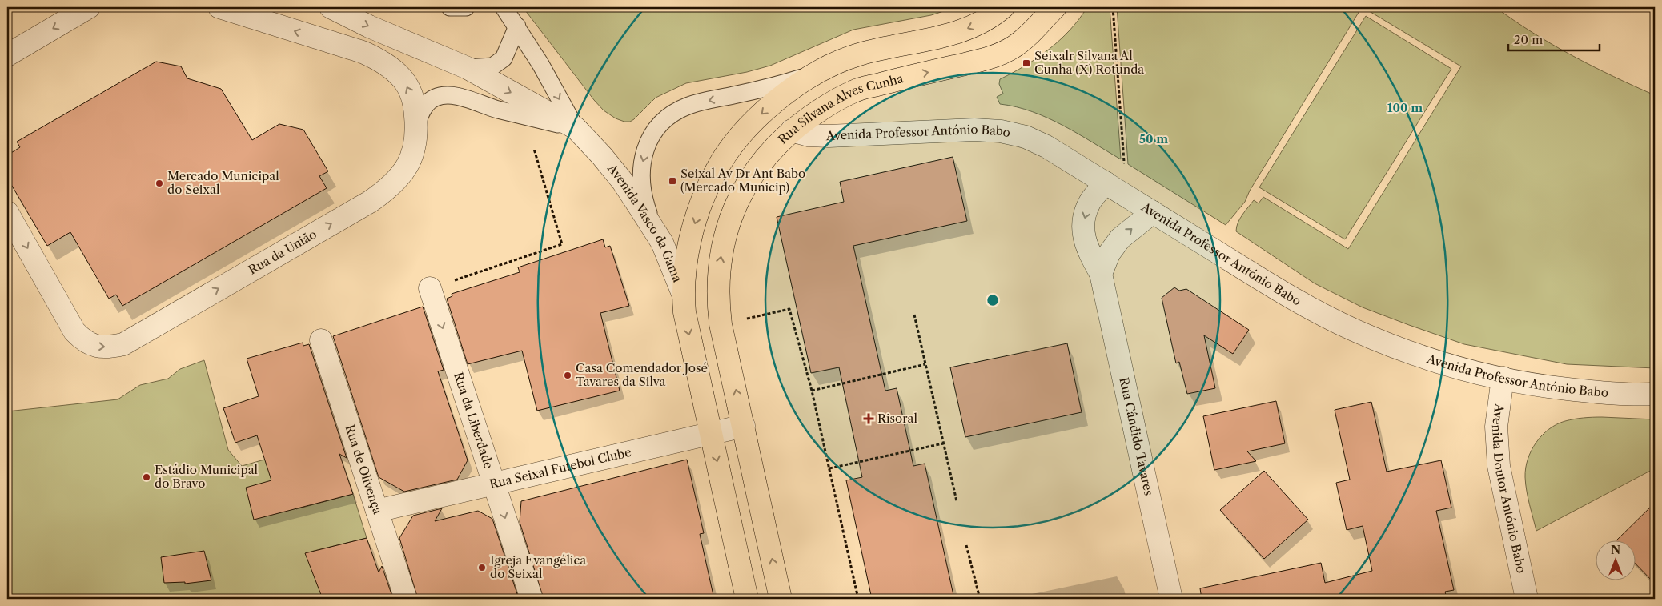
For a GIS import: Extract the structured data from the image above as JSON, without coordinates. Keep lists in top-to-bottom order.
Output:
{
  "streets": {
    "main road": ["Rua Silvana Alves Cunha", "Avenida Vasco da Gama"],
    "street": [
      "Avenida Professor António Babo",
      "Rua da União",
      "Rua da Liberdade",
      "Rua Cândido Tavares",
      "Rua Seixal Futebol Clube",
      "Rua de Olivença",
      "Avenida Doutor António Babo"
    ]
  },
  "crossings": [
    ["Rua Silvana Alves Cunha", "Avenida Professor António Babo"],
    ["Avenida Professor António Babo", "Rua Cândido Tavares"],
    ["Avenida Professor António Babo", "Avenida Doutor António Babo"],
    ["Avenida Vasco da Gama", "Rua da União"],
    ["Avenida Vasco da Gama", "Rua Seixal Futebol Clube"],
    ["Rua da Liberdade", "Rua Seixal Futebol Clube"],
    ["Rua Seixal Futebol Clube", "Rua de Olivença"]
  ],
  "one_way": ["Avenida Vasco da Gama", "Rua da Liberdade"],
  "places": {
    "transit": ["Seixalr Silvana Al Cunha (X) Rotunda", "Seixal Av Dr Ant Babo (Mercado Municip)"],
    "other": [
      "Mercado Municipal do Seixal",
      "Casa Comendador José Tavares da Silva",
      "Estádio Municipal do Bravo",
      "Igreja Evangélica do Seixal"
    ],
    "health": ["Risoral"]
  },
  "scale_bar": "20 m",
  "north": "top",
  "rings": ["100 m", "50 m"]
}
